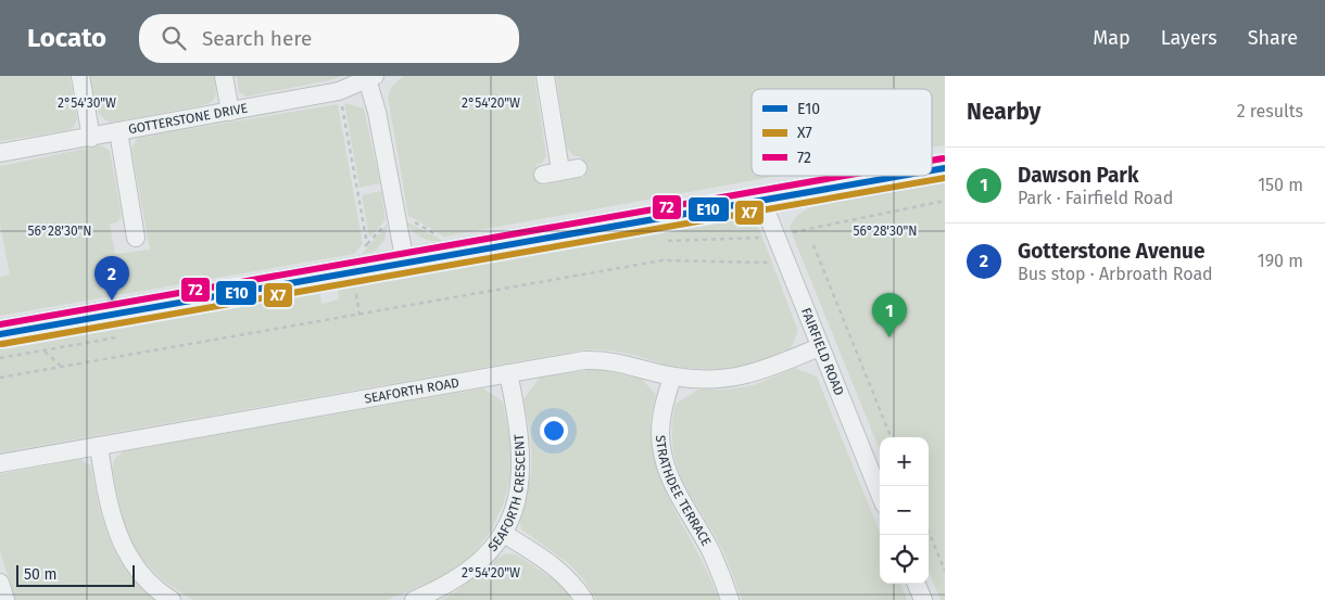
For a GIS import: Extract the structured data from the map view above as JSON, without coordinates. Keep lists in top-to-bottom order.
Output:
{
  "streets": {
    "street": [
      "GOTTERSTONE DRIVE",
      "FAIRFIELD ROAD",
      "SEAFORTH ROAD",
      "STRATHDEE TERRACE",
      "SEAFORTH CRESCENT"
    ]
  },
  "crossings": [
    ["FAIRFIELD ROAD", "SEAFORTH ROAD"],
    ["SEAFORTH ROAD", "STRATHDEE TERRACE"],
    ["SEAFORTH ROAD", "SEAFORTH CRESCENT"]
  ],
  "lines": ["transit line 72", "transit line E10", "transit line X7"],
  "legend": ["E10", "X7", "72"],
  "scale_bar": "50 m",
  "page": {
    "header": "Locato",
    "search": "Search here",
    "nav": ["Map", "Layers", "Share"],
    "heading": ["Nearby", "2 results"],
    "list": [
      {
        "mark": "1",
        "name": "Dawson Park",
        "note": "Park · Fairfield Road",
        "value": "150 m"
      },
      {
        "mark": "2",
        "name": "Gotterstone Avenue",
        "note": "Bus stop · Arbroath Road",
        "value": "190 m"
      }
    ],
    "pins": ["2", "1"],
    "map_buttons": ["+", "−"],
    "scale": "50 m"
  },
  "coordinates": ["2°54'30\"W", "2°54'20\"W", "56°28'30\"N"]
}
